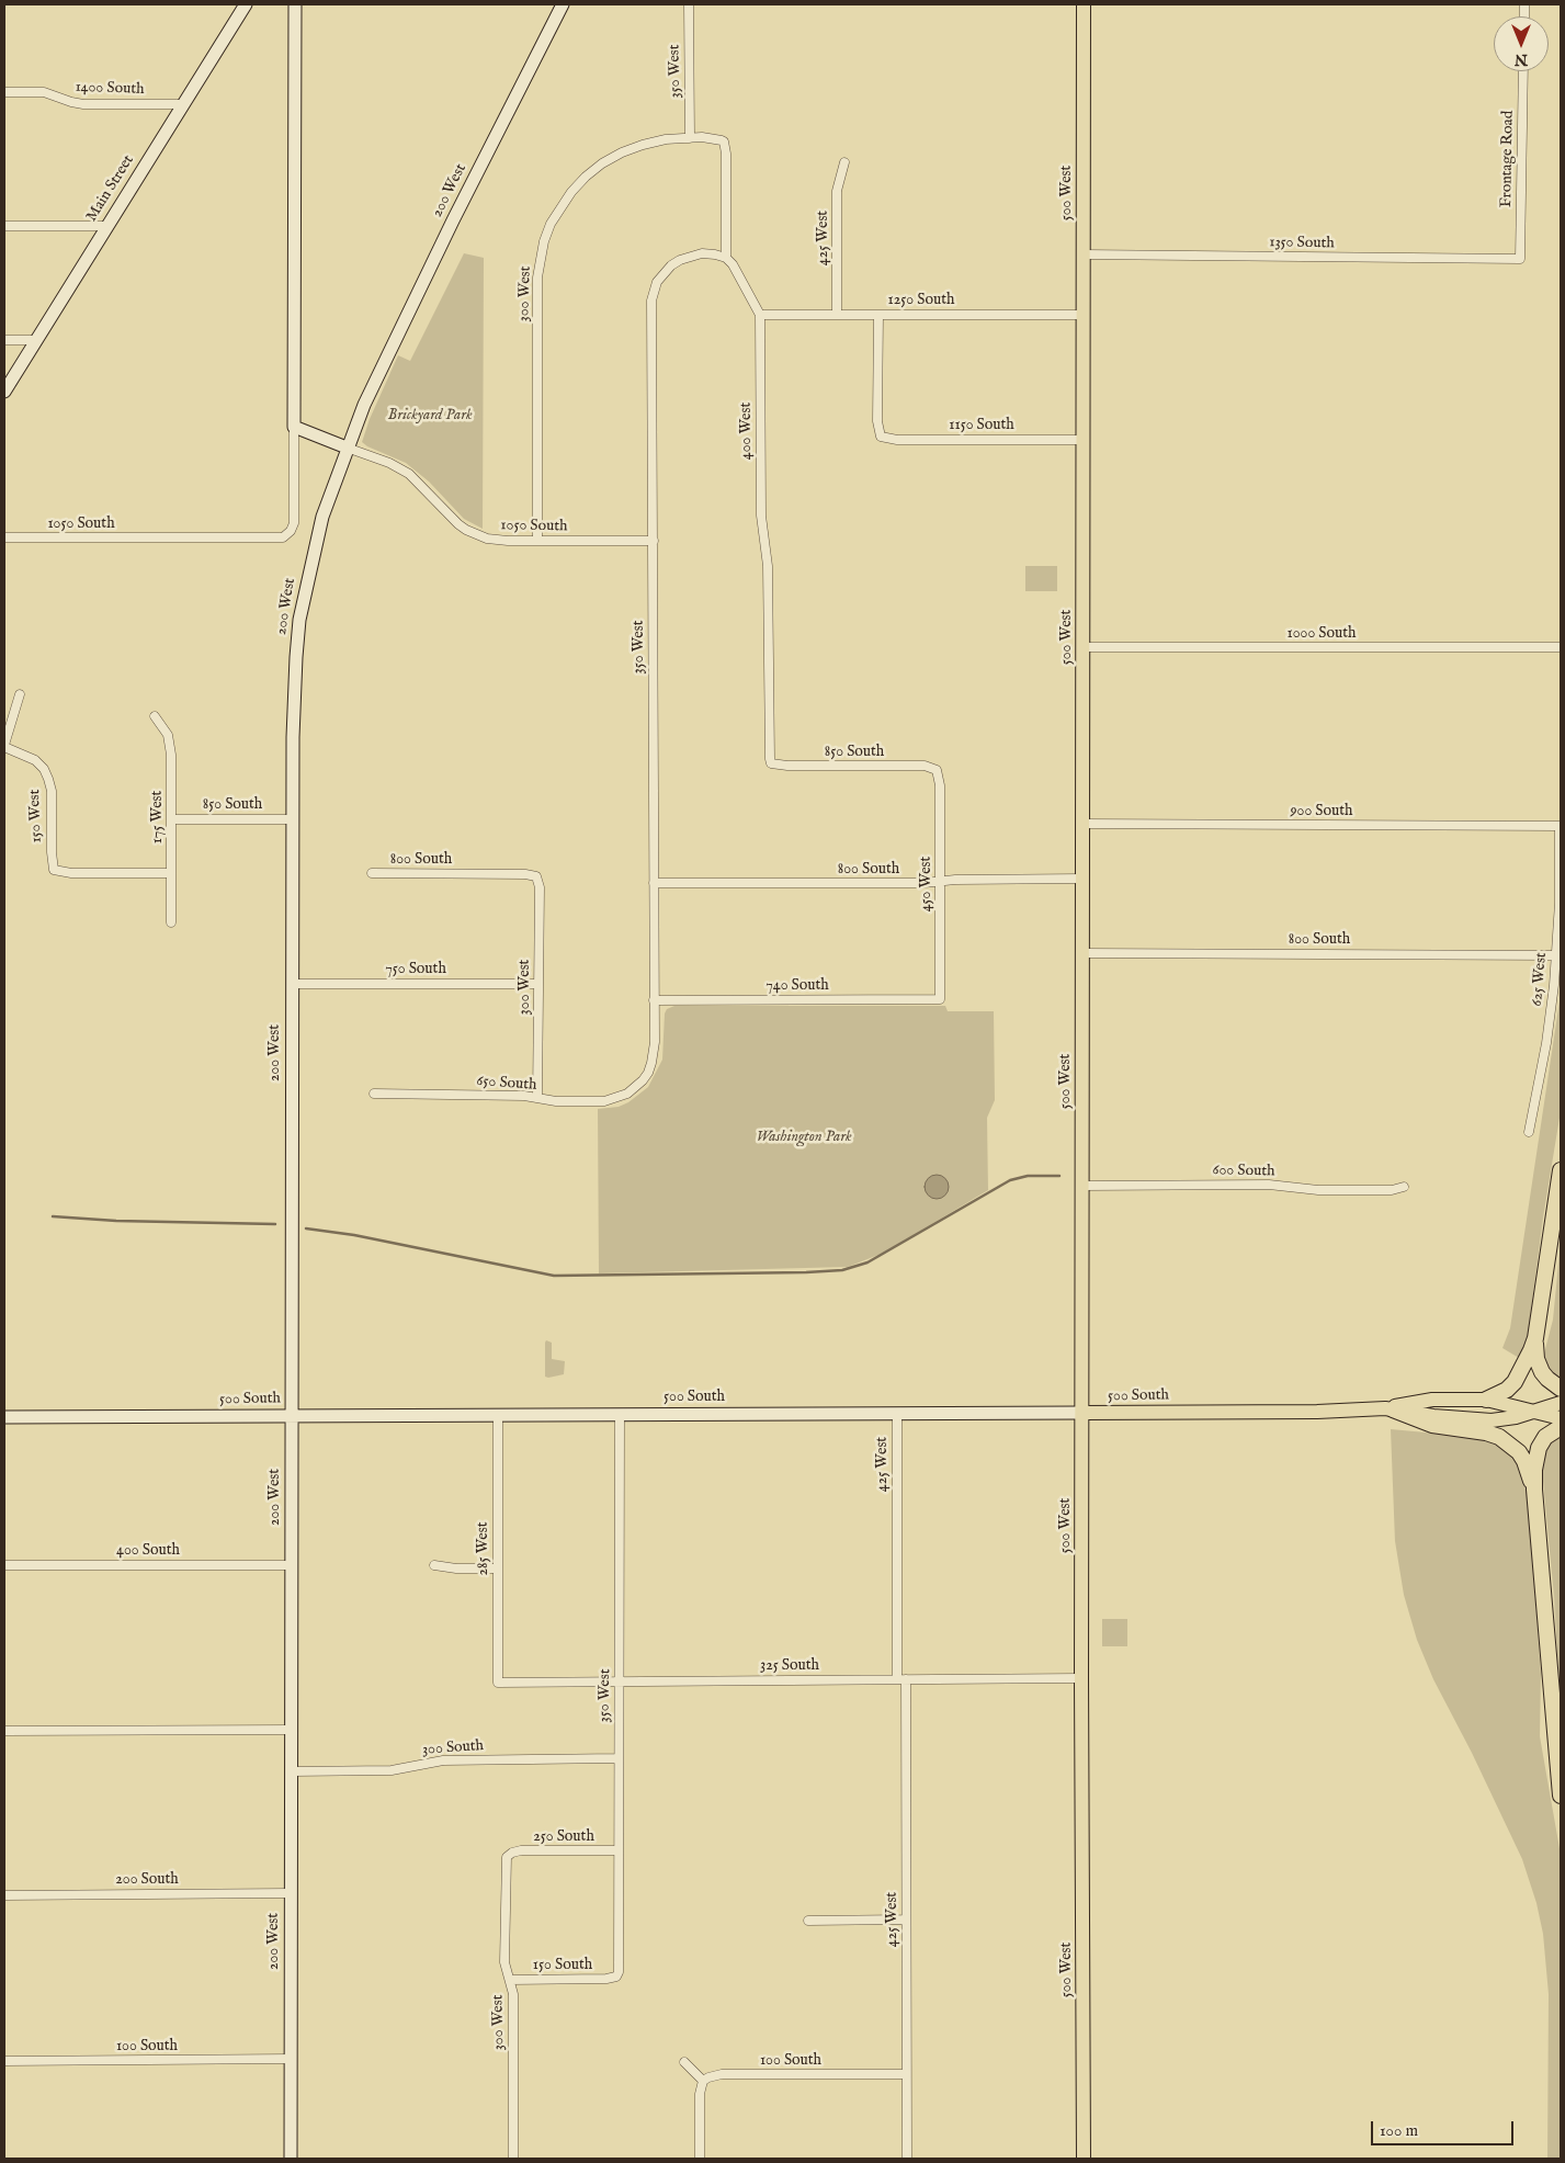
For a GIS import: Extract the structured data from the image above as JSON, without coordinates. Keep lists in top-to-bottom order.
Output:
{
  "streets": {
    "main road": [
      "Main Street",
      "200 West",
      "500 West",
      "500 South"
    ],
    "street": [
      "350 West",
      "1400 South",
      "Frontage Road",
      "425 West",
      "1350 South",
      "300 West",
      "1250 South",
      "1150 South",
      "400 West",
      "1050 South",
      "1000 South",
      "850 South",
      "900 South",
      "150 West",
      "175 West",
      "800 South",
      "450 West",
      "750 South",
      "625 West",
      "740 South",
      "650 South",
      "600 South",
      "285 West",
      "400 South",
      "325 South",
      "300 South",
      "250 South",
      "200 South",
      "150 South",
      "100 South"
    ]
  },
  "crossings": [
    ["350 West", "300 West"],
    ["350 West", "400 West"],
    ["350 West", "1050 South"],
    ["350 West", "800 South"],
    ["350 West", "740 South"],
    ["350 West", "650 South"],
    ["350 West", "500 South"],
    ["350 West", "325 South"],
    ["350 West", "300 South"],
    ["350 West", "250 South"],
    ["350 West", "150 South"],
    ["1400 South", "Main Street"],
    ["Frontage Road", "1350 South"],
    ["200 West", "1050 South"],
    ["200 West", "850 South"],
    ["200 West", "750 South"],
    ["200 West", "500 South"],
    ["200 West", "400 South"],
    ["200 West", "300 South"],
    ["200 West", "200 South"],
    ["200 West", "100 South"],
    ["500 West", "1350 South"],
    ["500 West", "1250 South"],
    ["500 West", "1150 South"],
    ["500 West", "1000 South"],
    ["500 West", "900 South"],
    ["500 West", "800 South"],
    ["500 West", "600 South"],
    ["500 West", "500 South"],
    ["500 West", "325 South"],
    ["425 West", "1250 South"],
    ["425 West", "500 South"],
    ["425 West", "325 South"],
    ["425 West", "100 South"],
    ["300 West", "1050 South"],
    ["300 West", "800 South"],
    ["300 West", "750 South"],
    ["300 West", "650 South"],
    ["300 West", "250 South"],
    ["300 West", "150 South"],
    ["1250 South", "1150 South"],
    ["1250 South", "400 West"],
    ["400 West", "850 South"],
    ["850 South", "175 West"],
    ["850 South", "450 West"],
    ["900 South", "625 West"],
    ["150 West", "175 West"],
    ["800 South", "450 West"],
    ["800 South", "625 West"],
    ["450 West", "740 South"],
    ["500 South", "285 West"],
    ["285 West", "325 South"]
  ],
  "parks": ["Brickyard Park", "Washington Park"],
  "scale_bar": "100 m",
  "north": "bottom"
}
